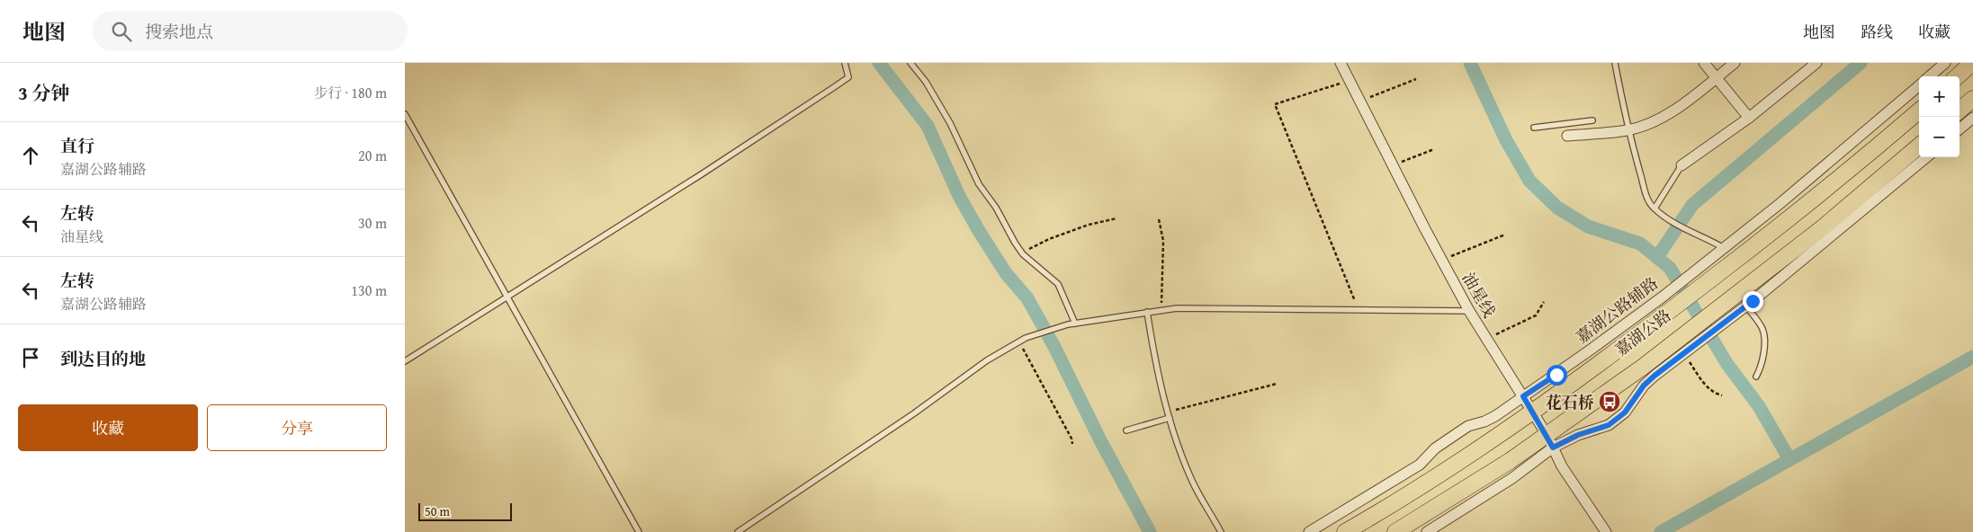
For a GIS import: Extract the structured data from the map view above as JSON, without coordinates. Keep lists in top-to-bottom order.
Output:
{
  "streets": {
    "main road": ["嘉湖公路"],
    "street": ["油星线", "嘉湖公路辅路"]
  },
  "crossings": [
    ["油星线", "嘉湖公路辅路"],
    ["油星线", "嘉湖公路"]
  ],
  "places": {
    "bus stop": ["花石桥"]
  },
  "scale_bar": "50 m",
  "page": {
    "header": "地图",
    "search": "搜索地点",
    "nav": ["地图", "路线", "收藏"],
    "heading": ["3 分钟", "步行 · 180 m"],
    "map_buttons": ["+", "−"],
    "list": [
      ["直行", "嘉湖公路辅路", "20 m"],
      ["左转", "油星线", "30 m"],
      ["左转", "嘉湖公路辅路", "130 m"],
      "到达目的地"
    ],
    "buttons": ["收藏", "分享"],
    "scale": "50 m"
  }
}
